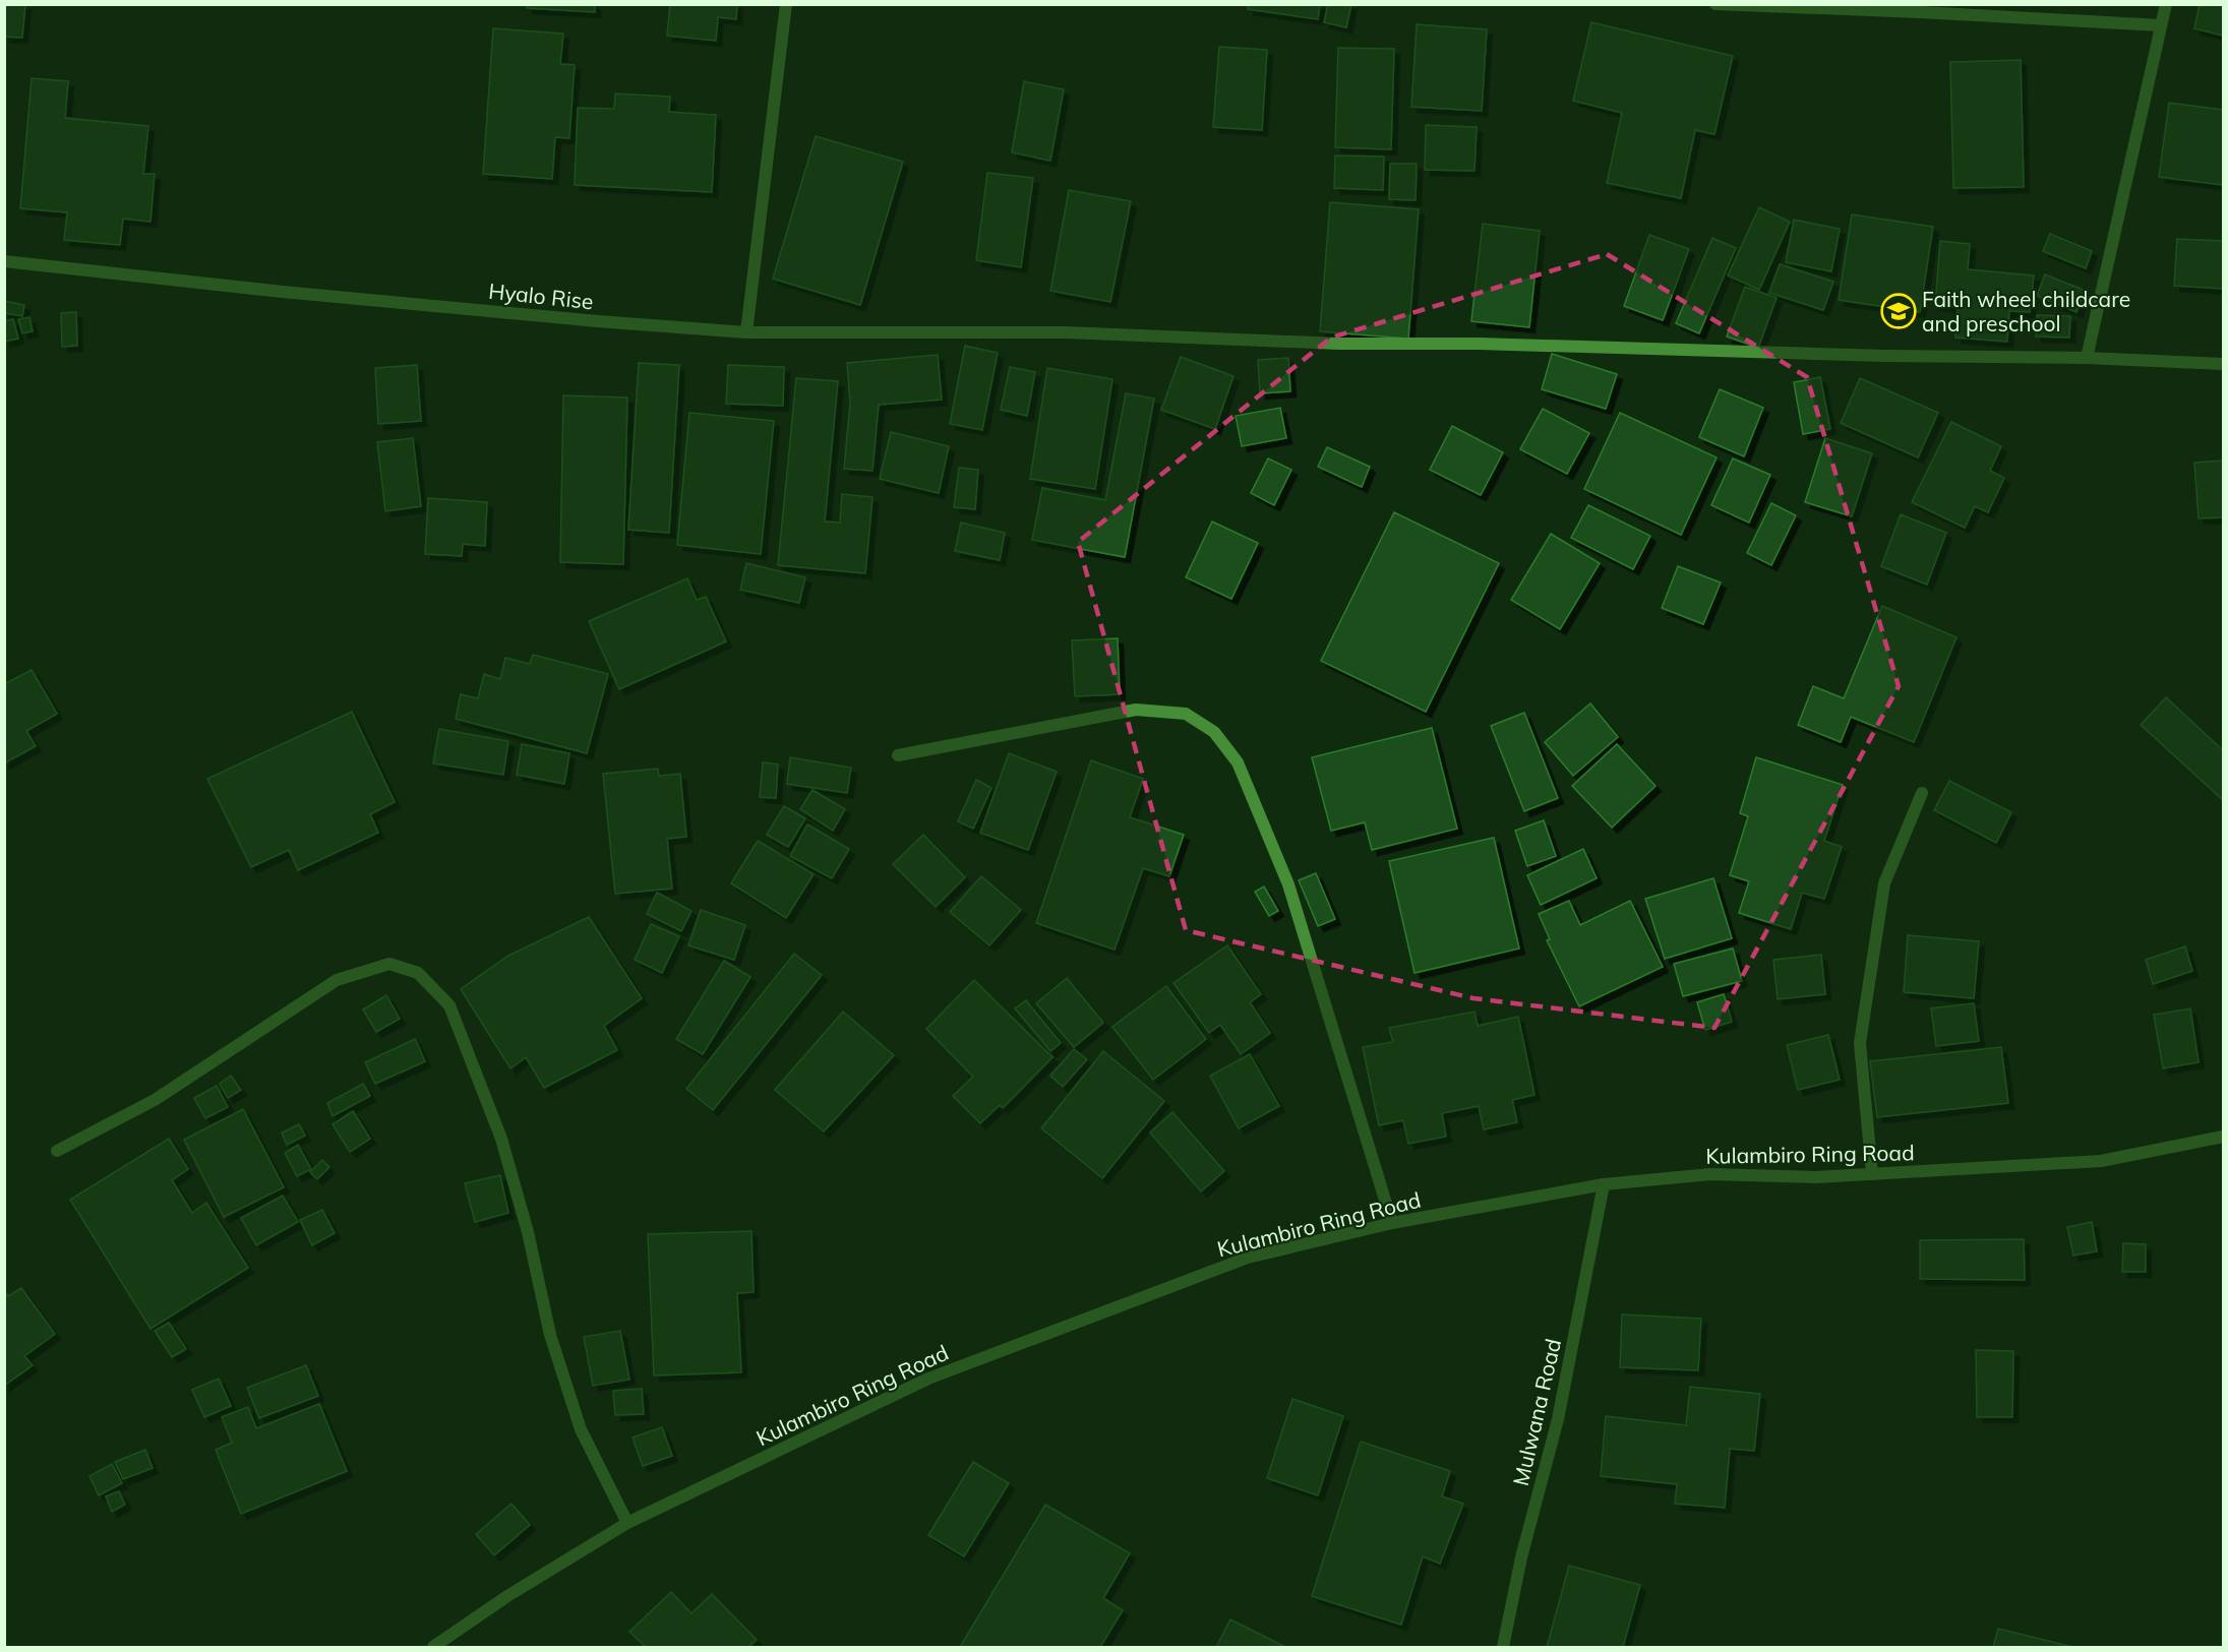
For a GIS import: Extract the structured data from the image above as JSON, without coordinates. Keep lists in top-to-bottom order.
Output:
{
  "streets": {
    "street": ["Hyalo Rise", "Kulambiro Ring Road", "Mulwana Road"]
  },
  "crossings": [
    ["Kulambiro Ring Road", "Mulwana Road"]
  ],
  "places": {
    "school or university": ["Faith wheel childcare and preschool"]
  }
}
